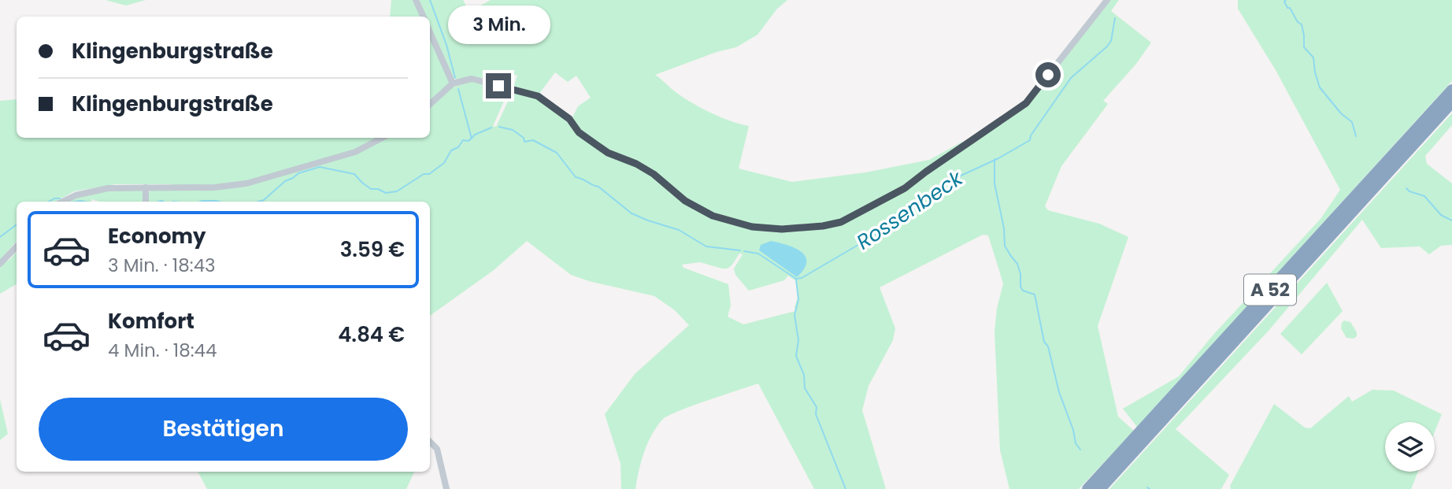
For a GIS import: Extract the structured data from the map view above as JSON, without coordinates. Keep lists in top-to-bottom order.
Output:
{
  "streets": {
    "highway": ["A 52"]
  },
  "water": ["Rossenbeck"],
  "page": {
    "bubble": "3 Min.",
    "banner": ["Klingenburgstraße", "Klingenburgstraße"],
    "list": [
      {
        "name": "Economy",
        "note": "3 Min. · 18:43",
        "value": "3.59 €"
      },
      {
        "name": "Komfort",
        "note": "4 Min. · 18:44",
        "value": "4.84 €"
      }
    ],
    "buttons": "Bestätigen"
  }
}
